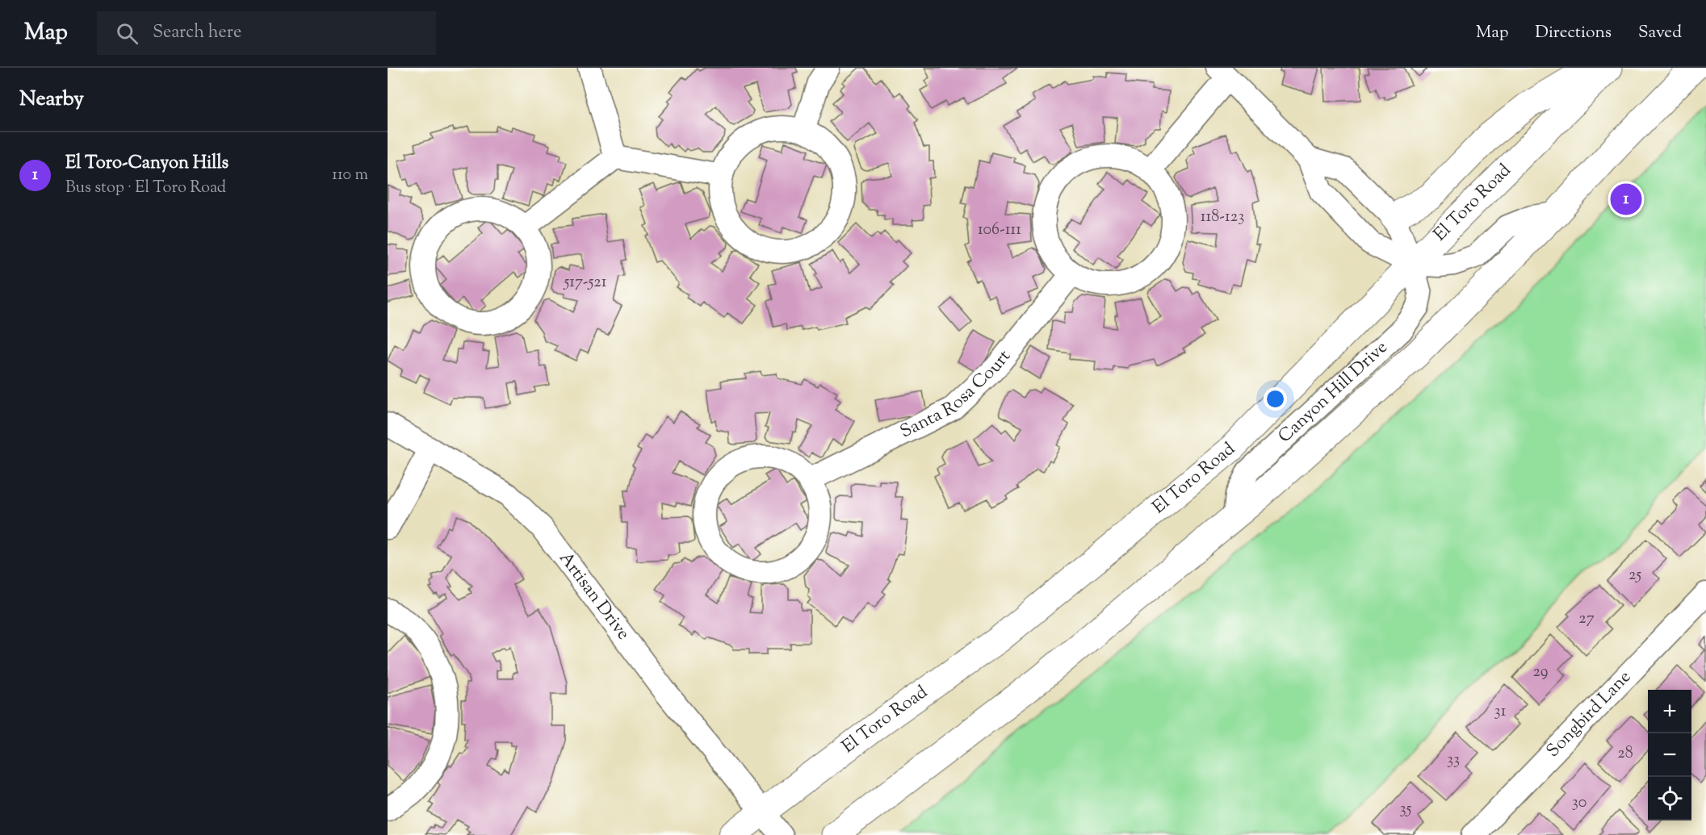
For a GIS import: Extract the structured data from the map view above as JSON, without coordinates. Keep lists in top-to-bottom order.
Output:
{
  "streets": {
    "main road": ["El Toro Road"],
    "street": [
      "Santa Rosa Court",
      "Canyon Hill Drive",
      "Artisan Drive",
      "Songbird Lane"
    ]
  },
  "crossings": [
    ["El Toro Road", "Canyon Hill Drive"],
    ["El Toro Road", "Artisan Drive"]
  ],
  "house_numbers": [
    "118-123",
    "106-111",
    "517-521",
    "25",
    "27",
    "29",
    "31",
    "28",
    "33",
    "30",
    "35"
  ],
  "page": {
    "header": "Map",
    "search": "Search here",
    "nav": ["Map", "Directions", "Saved"],
    "heading": "Nearby",
    "list": [
      {
        "mark": "1",
        "name": "El Toro-Canyon Hills",
        "note": "Bus stop · El Toro Road",
        "value": "110 m"
      }
    ],
    "pins": "1",
    "map_buttons": ["+", "−"]
  }
}
